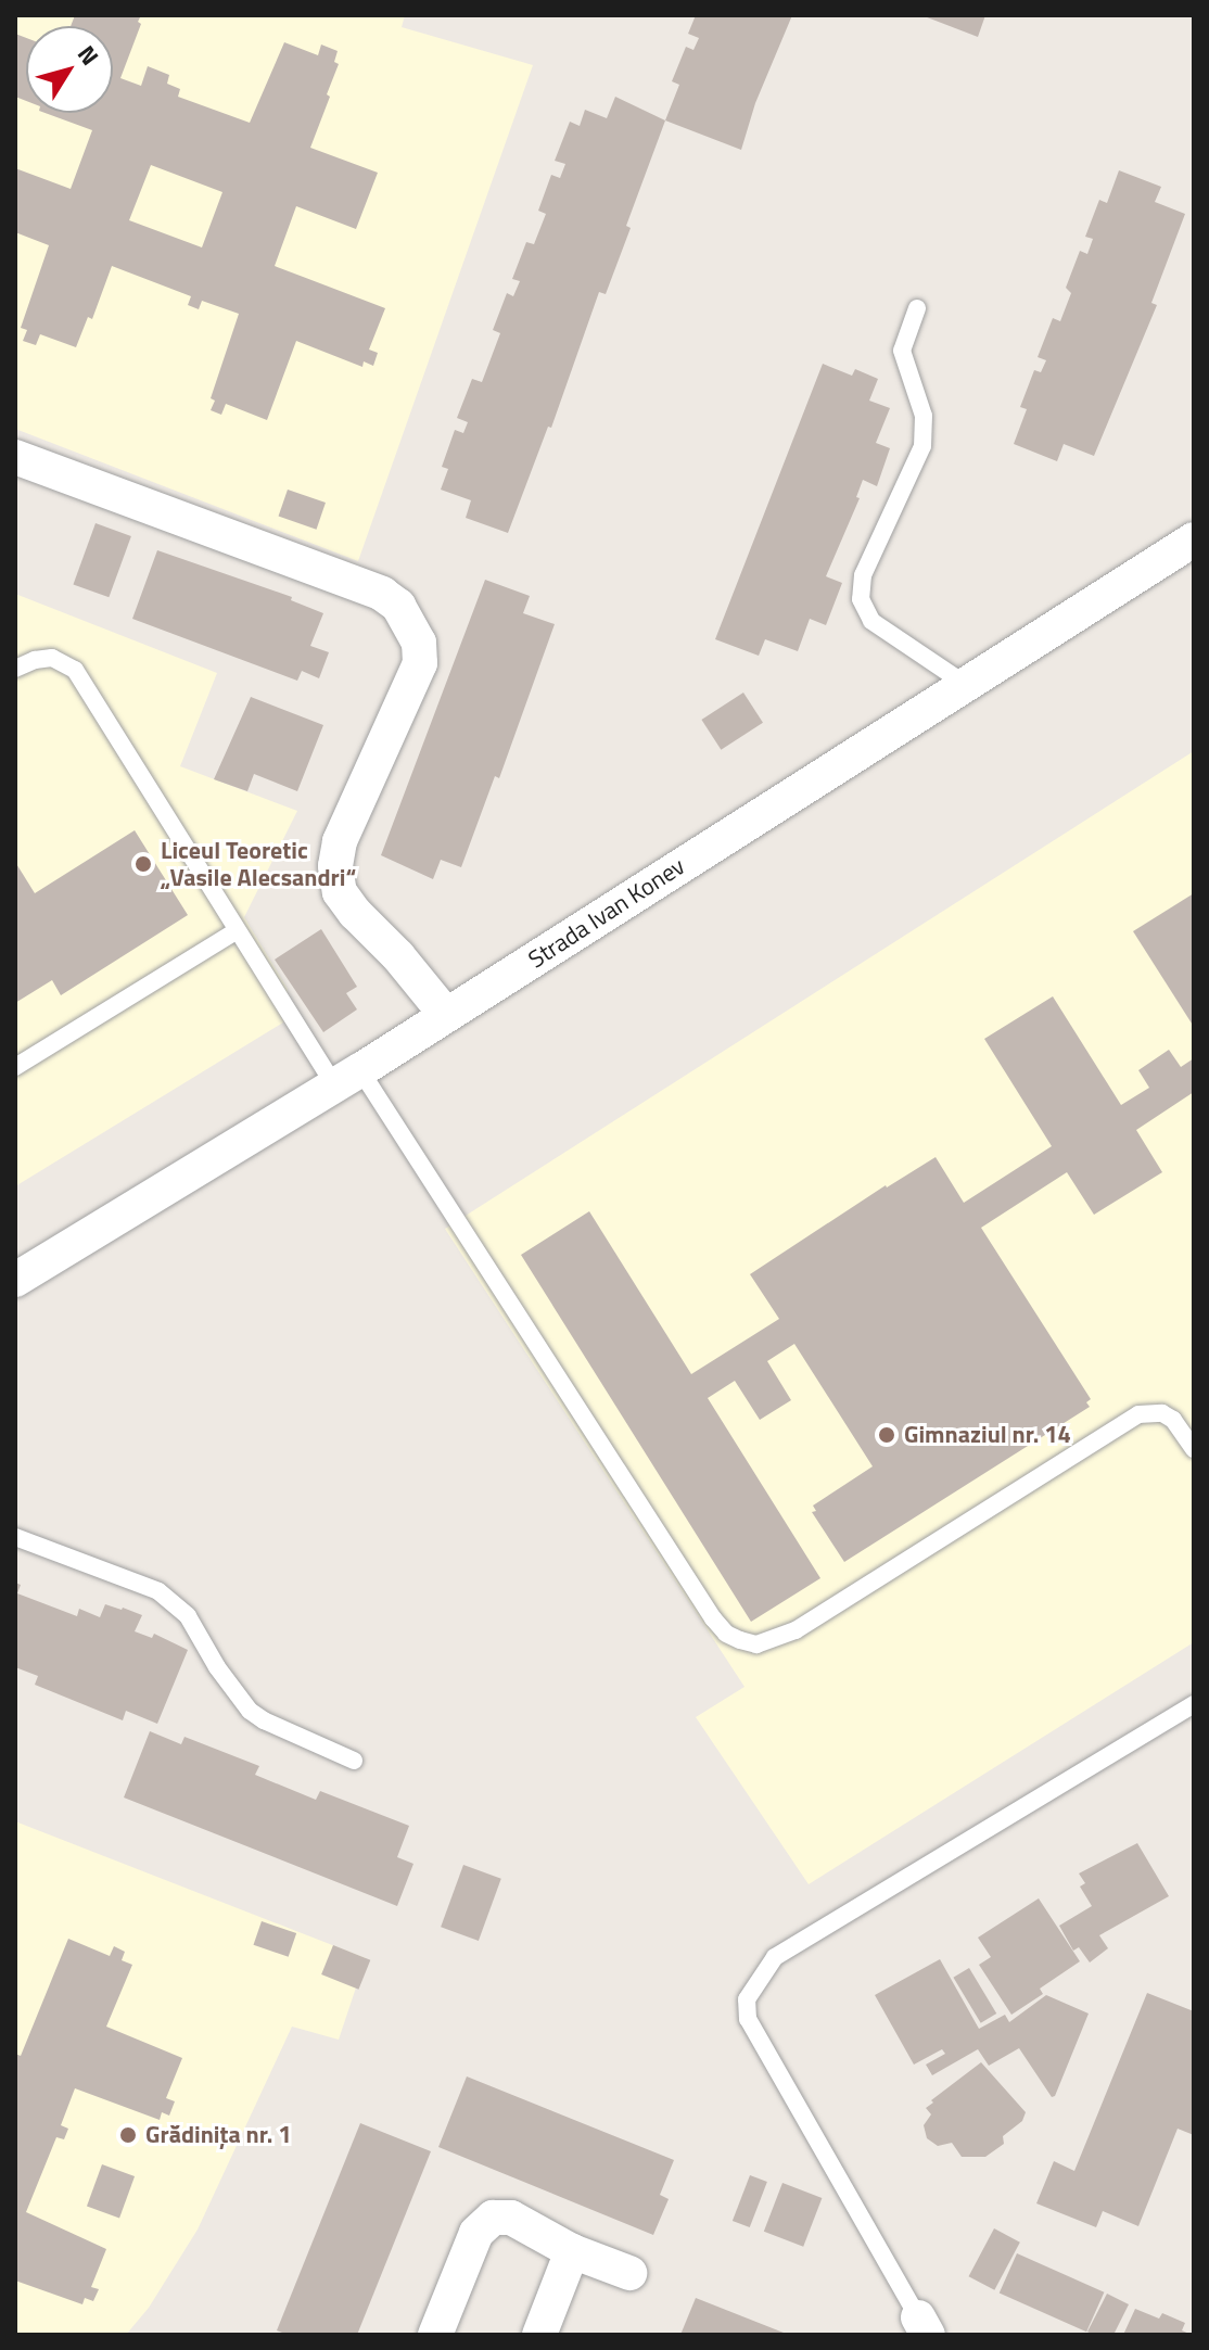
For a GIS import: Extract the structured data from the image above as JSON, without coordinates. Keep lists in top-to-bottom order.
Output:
{
  "streets": {
    "street": ["Strada Ivan Konev"]
  },
  "places": ["Liceul Teoretic „Vasile Alecsandri“", "Gimnaziul nr. 14", "Grădinița nr. 1"],
  "north": "top right"
}
